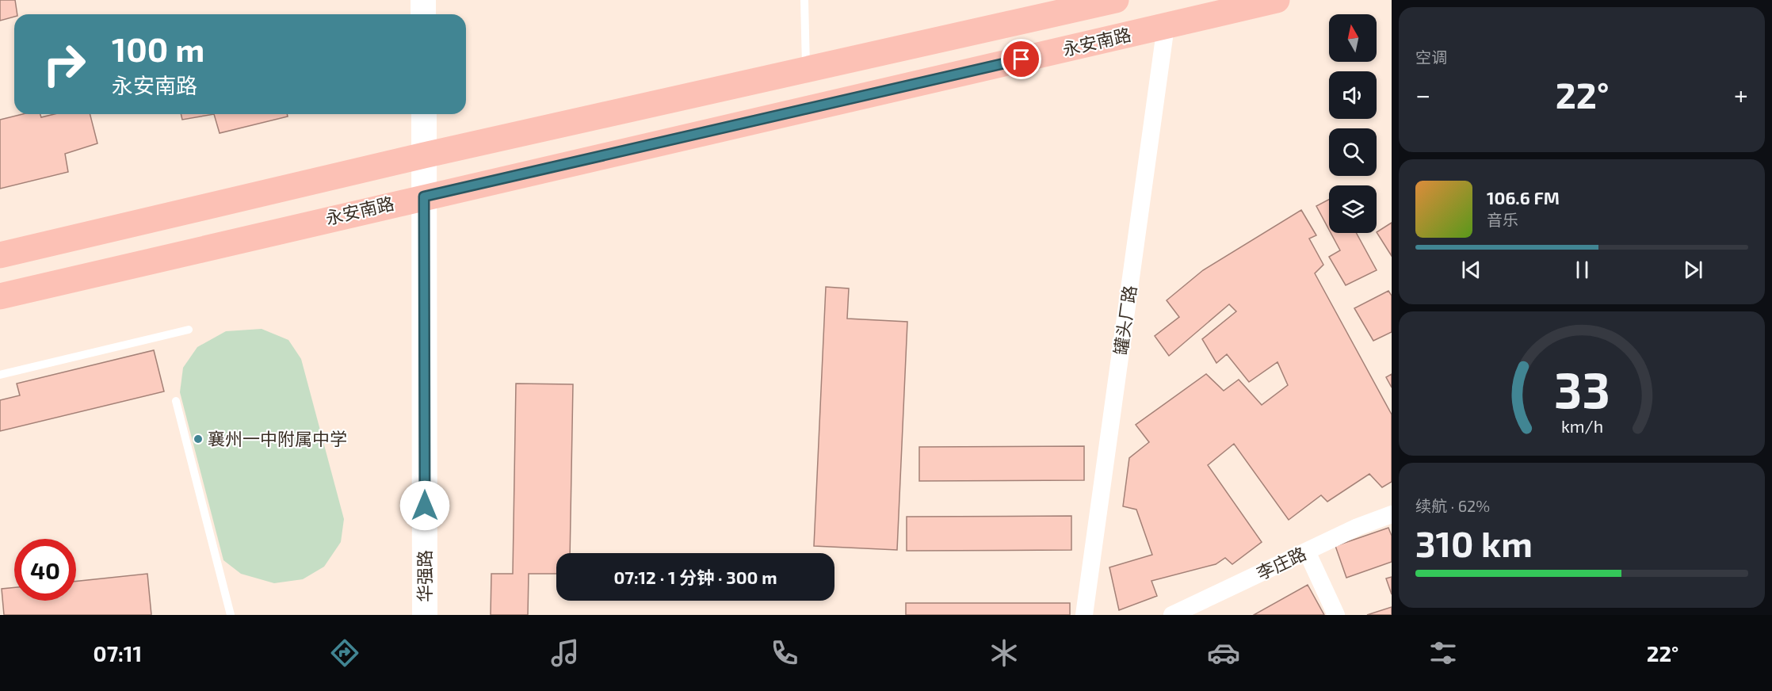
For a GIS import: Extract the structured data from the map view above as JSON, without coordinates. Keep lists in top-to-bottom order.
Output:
{
  "streets": {
    "main road": ["永安南路"],
    "street": ["罐头厂路", "李庄路", "华强路"]
  },
  "crossings": [
    ["永安南路", "罐头厂路"],
    ["永安南路", "华强路"]
  ],
  "places": ["襄州一中附属中学"],
  "north": "top",
  "page": {
    "tile": [
      "空调",
      ["续航 · 62%", "310 km"]
    ],
    "turn": ["100 m", "永安南路"],
    "heat": ["−", "22°", "+"],
    "song": ["106.6 FM", "音乐"],
    "limit": "40",
    "trip": "07:12 · 1 分钟 · 300 m",
    "tabs": ["07:11", "22°"],
    "gauge": ["33", "km/h"]
  }
}
